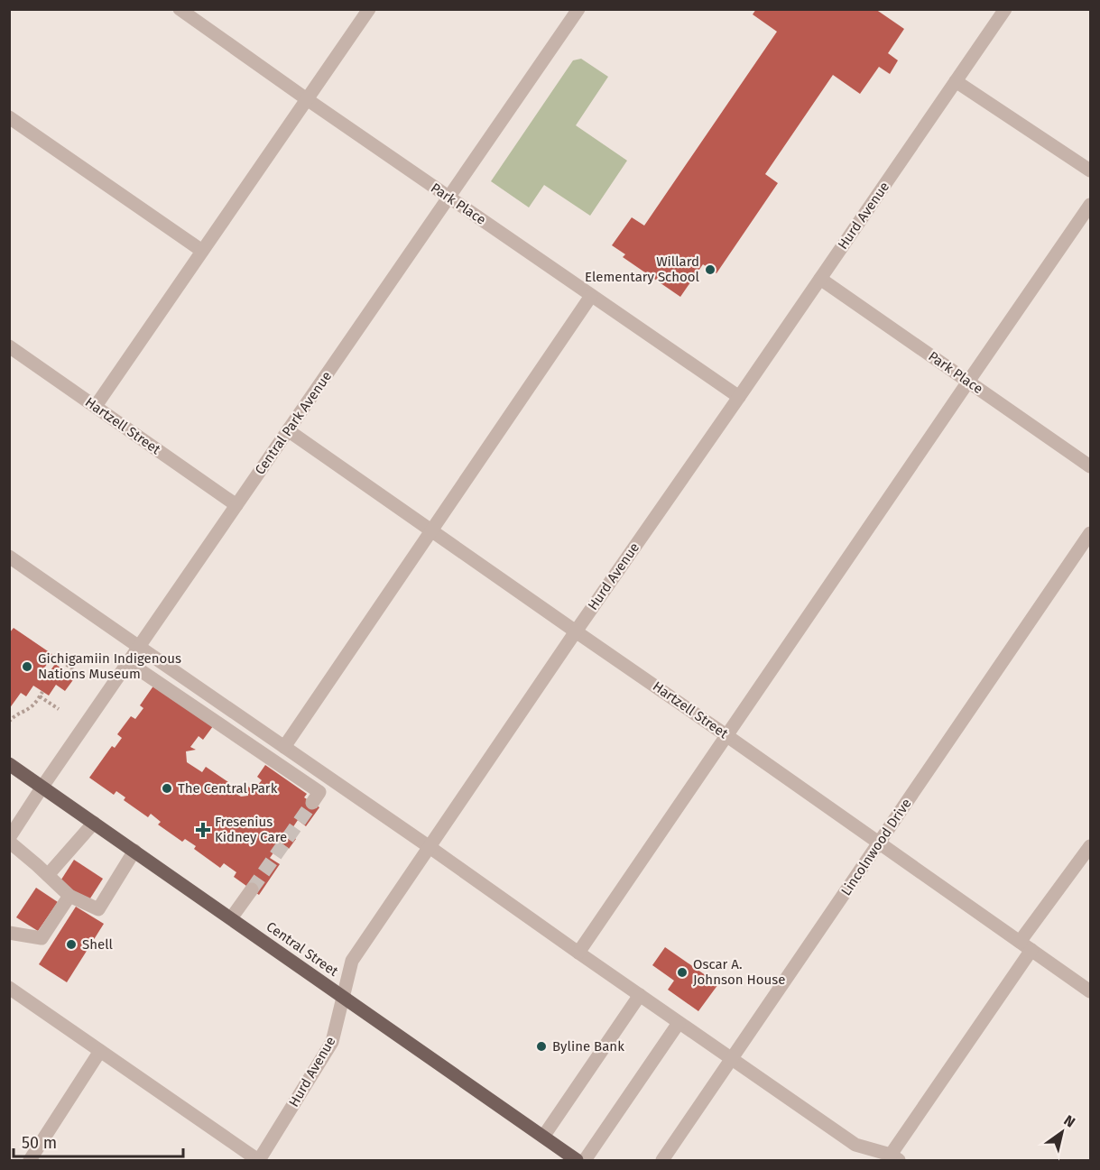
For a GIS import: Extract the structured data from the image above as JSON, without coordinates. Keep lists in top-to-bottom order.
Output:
{
  "streets": {
    "main road": ["Central Street"],
    "street": [
      "Park Place",
      "Hurd Avenue",
      "Central Park Avenue",
      "Hartzell Street",
      "Lincolnwood Drive"
    ]
  },
  "crossings": [
    ["Park Place", "Hurd Avenue"],
    ["Park Place", "Central Park Avenue"],
    ["Hurd Avenue", "Hartzell Street"],
    ["Hurd Avenue", "Central Street"],
    ["Central Park Avenue", "Hartzell Street"],
    ["Central Park Avenue", "Central Street"],
    ["Hartzell Street", "Lincolnwood Drive"]
  ],
  "places": {
    "other": [
      "Willard Elementary School",
      "Gichigamiin Indigenous Nations Museum",
      "The Central Park",
      "Shell",
      "Oscar A. Johnson House",
      "Byline Bank"
    ],
    "health": ["Fresenius Kidney Care"]
  },
  "scale_bar": "50 m",
  "north": "top right"
}
